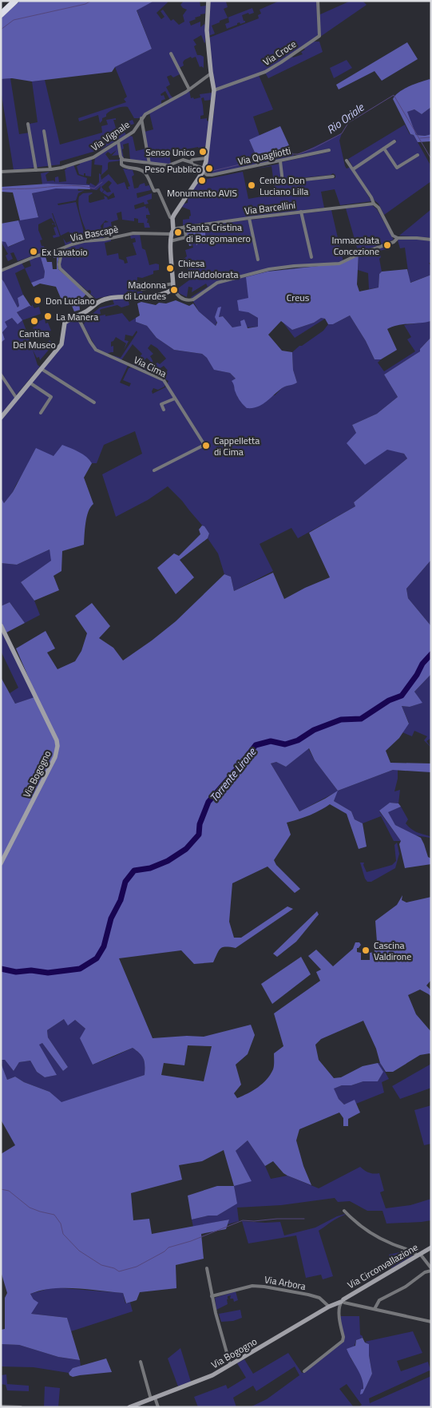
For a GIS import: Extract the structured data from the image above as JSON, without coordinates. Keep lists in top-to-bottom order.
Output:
{
  "streets": {
    "main road": ["Via Bogogno", "Via Circonvallazione"],
    "street": [
      "Via Croce",
      "Via Vignale",
      "Via Quagliotti",
      "Via Barcellini",
      "Via Bascapè",
      "Via Cima",
      "Via Arbora"
    ]
  },
  "crossings": [
    ["Via Barcellini", "Via Bascapè"],
    ["Via Bogogno", "Via Circonvallazione"],
    ["Via Bogogno", "Via Arbora"]
  ],
  "water": ["Rio Oriale", "Torrente Lirone"],
  "parks": ["Creus"],
  "places": [
    "Senso Unico",
    "Peso Pubblico",
    "Monumento AVIS",
    "Centro Don Luciano Lilla",
    "Santa Cristina di Borgomanero",
    "Immacolata Concezione",
    "Ex Lavatoio",
    "Chiesa dell'Addolorata",
    "Madonna di Lourdes",
    "Don Luciano",
    "La Manera",
    "Cantina Del Museo",
    "Cappelletta di Cima",
    "Cascina Valdirone"
  ]
}
